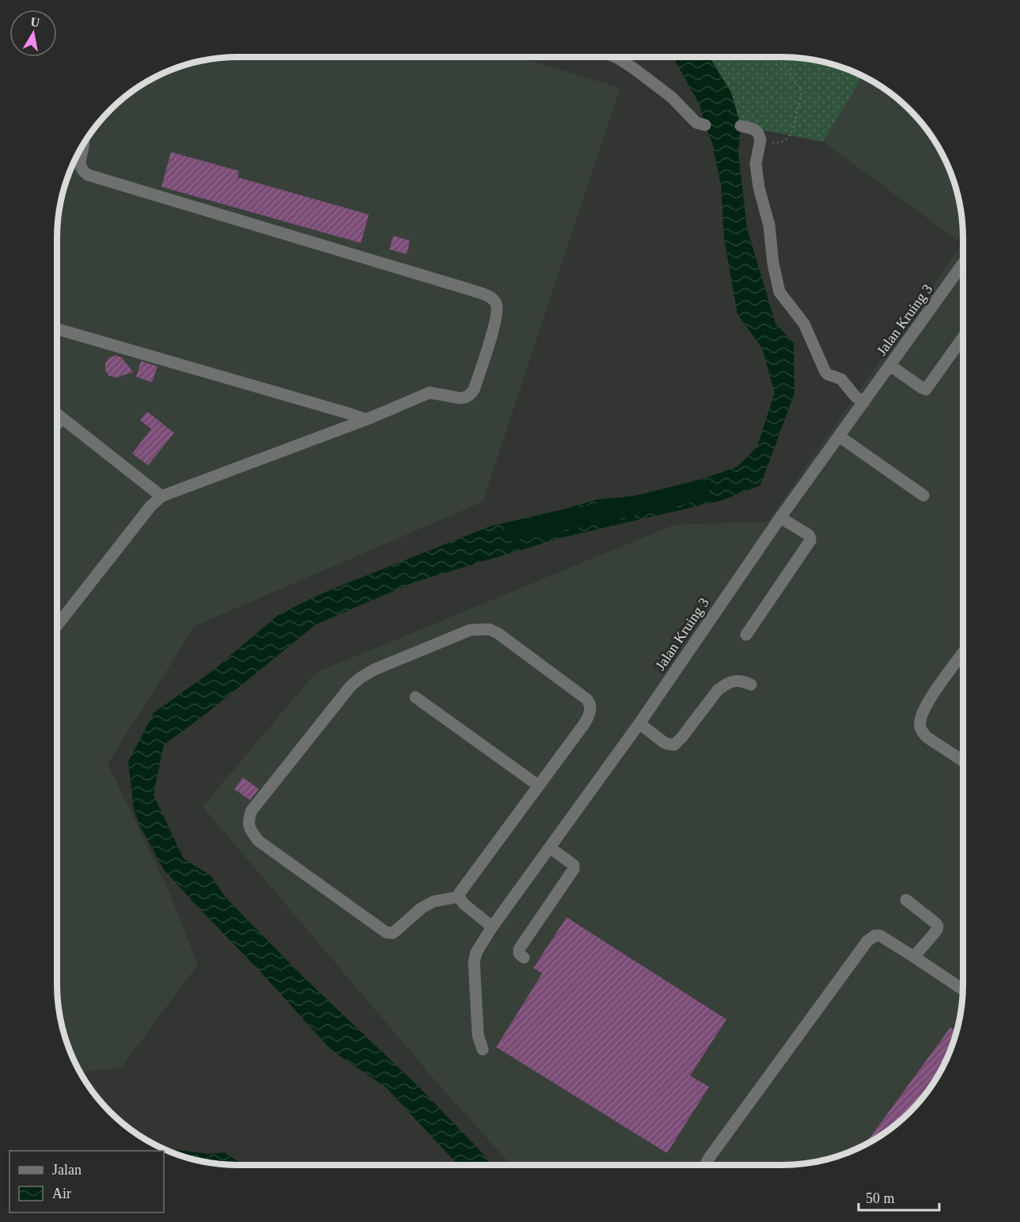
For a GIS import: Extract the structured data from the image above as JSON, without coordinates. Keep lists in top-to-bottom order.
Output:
{
  "streets": {
    "street": ["Jalan Kruing 3"]
  },
  "legend": ["Jalan", "Air"],
  "scale_bar": "50 m",
  "north": "top"
}
